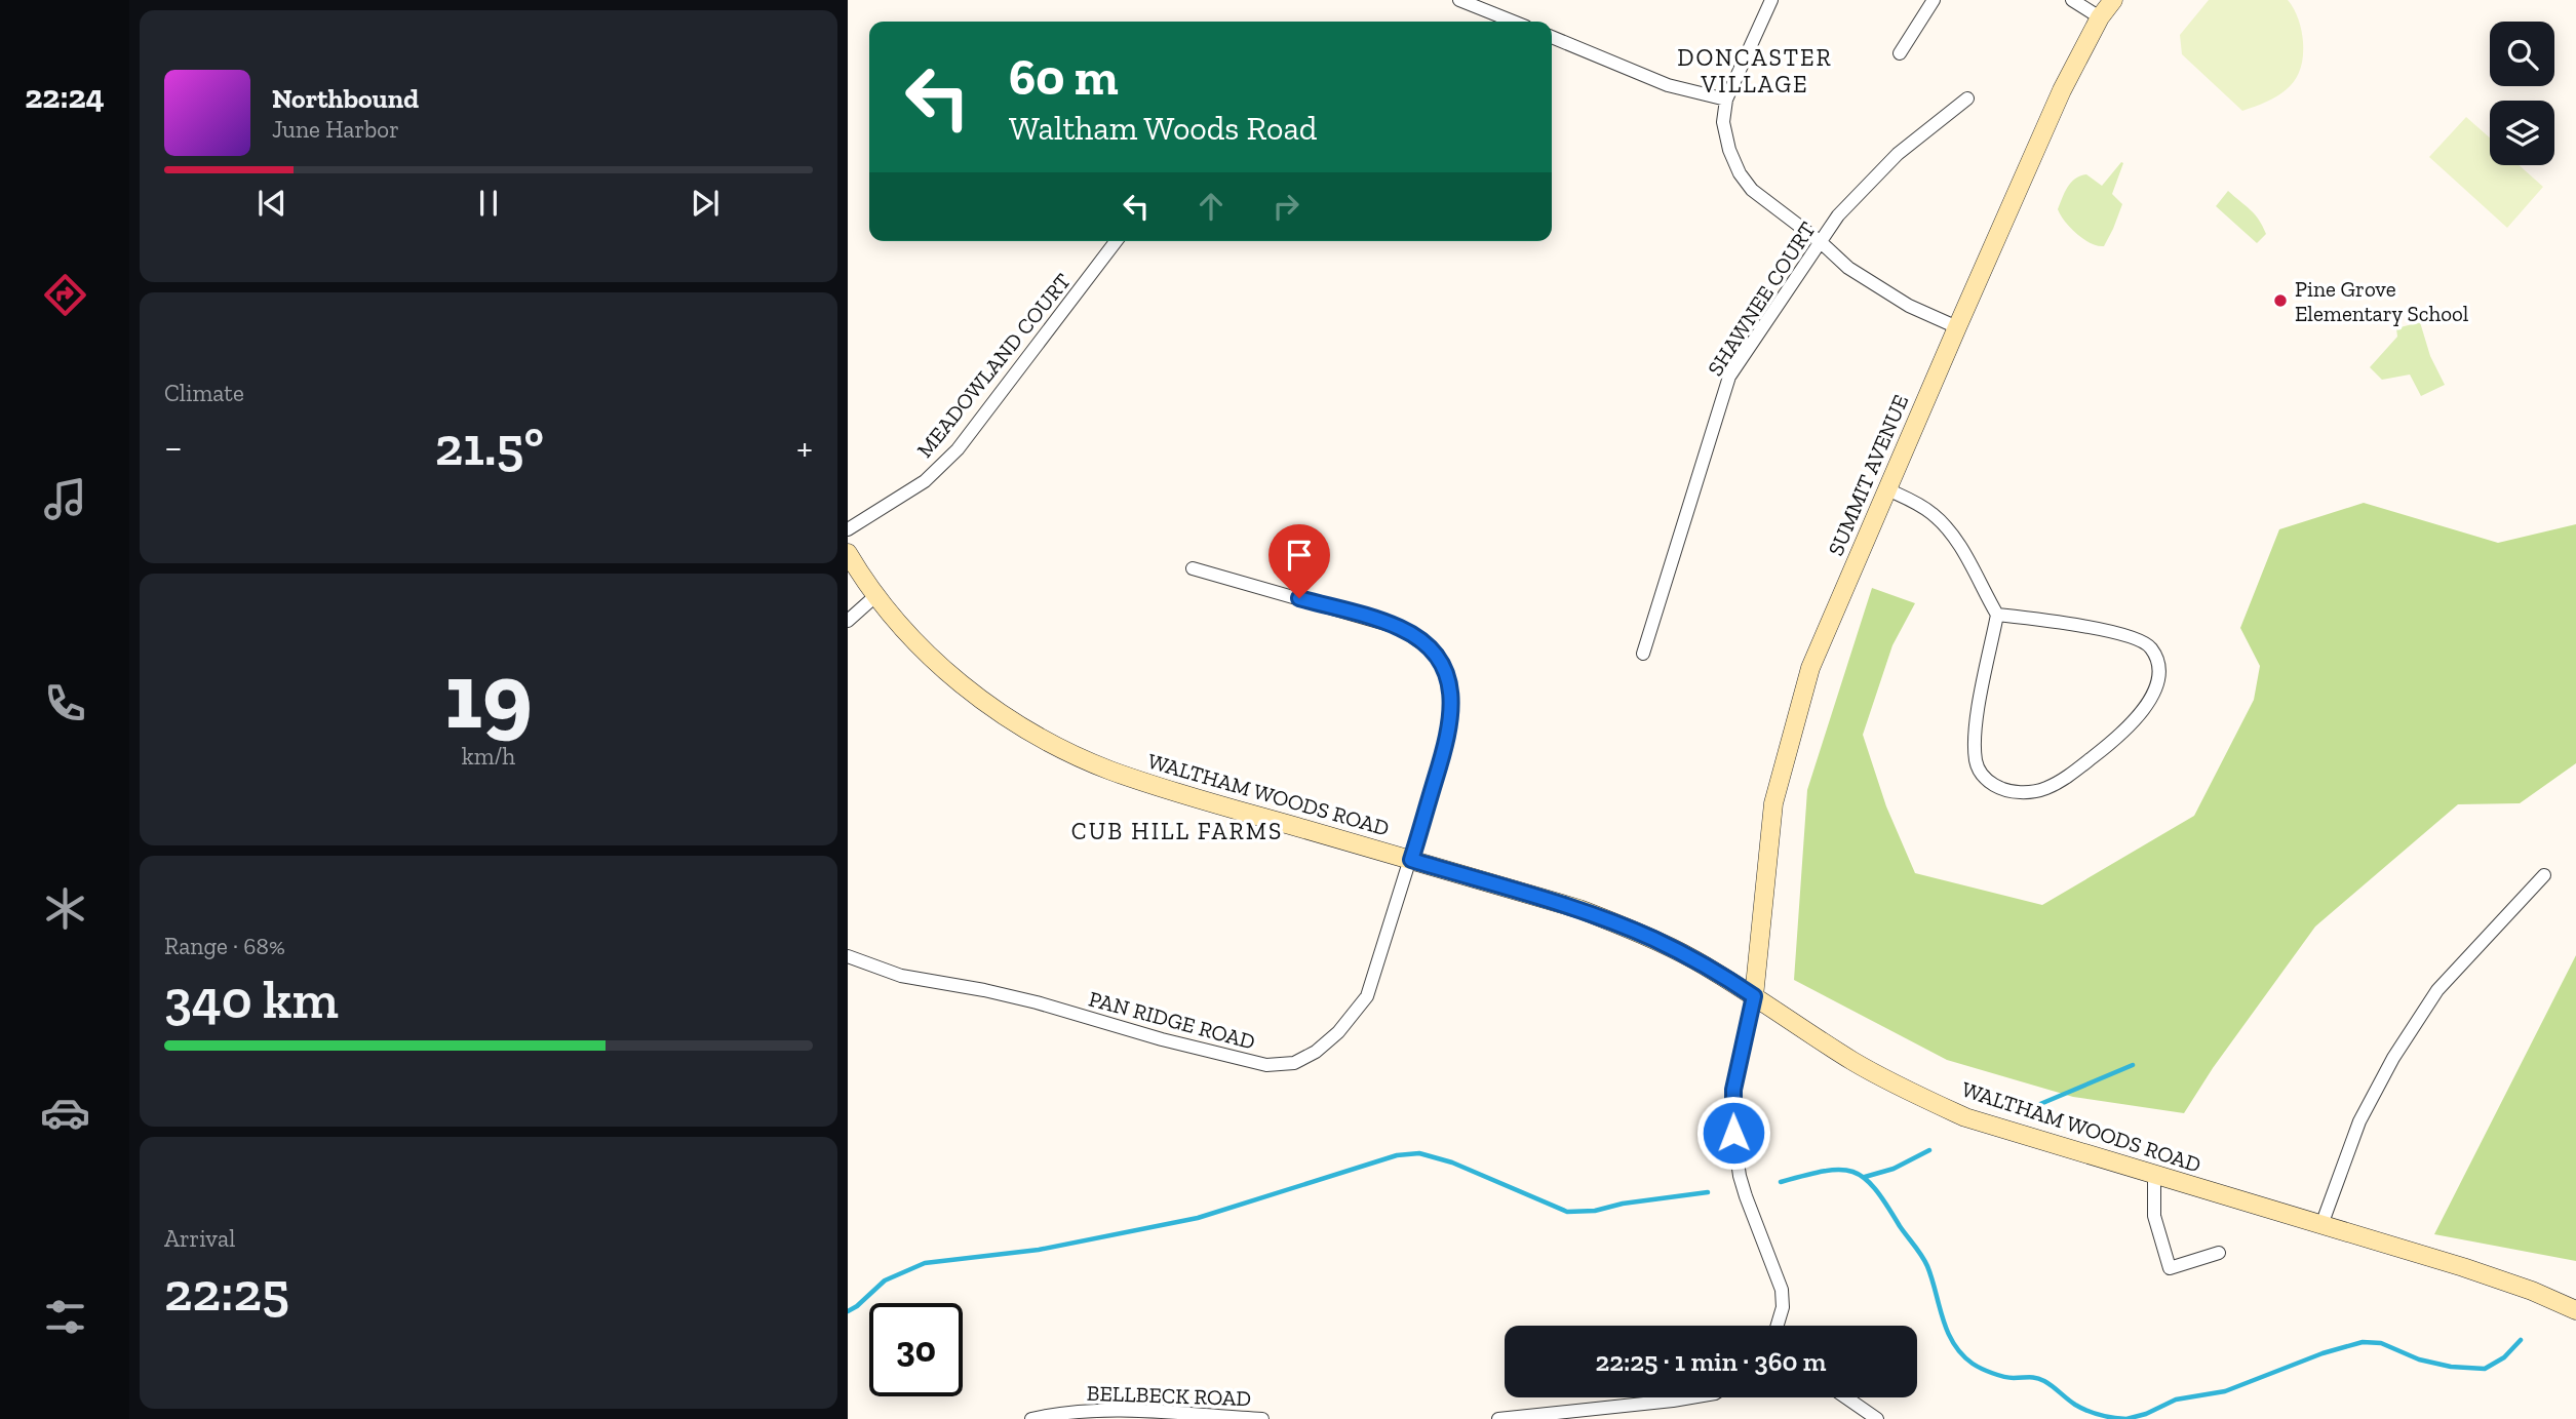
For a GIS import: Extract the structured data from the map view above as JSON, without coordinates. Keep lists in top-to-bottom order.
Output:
{
  "streets": {
    "street": [
      "SHAWNEE COURT",
      "MEADOWLAND COURT",
      "SUMMIT AVENUE",
      "WALTHAM WOODS ROAD",
      "PAN RIDGE ROAD",
      "BELLBECK ROAD"
    ]
  },
  "crossings": [
    ["SUMMIT AVENUE", "WALTHAM WOODS ROAD"],
    ["WALTHAM WOODS ROAD", "PAN RIDGE ROAD"]
  ],
  "districts": ["DONCASTER VILLAGE", "CUB HILL FARMS"],
  "places": ["Pine Grove Elementary School"],
  "page": {
    "tabs": "22:24",
    "turn": ["60 m", "Waltham Woods Road"],
    "song": ["Northbound", "June Harbor"],
    "tile": [
      "Climate",
      ["19", "km/h"],
      ["Range · 68%", "340 km"],
      ["Arrival", "22:25"]
    ],
    "heat": ["−", "21.5°", "+"],
    "limit": "30",
    "trip": "22:25 · 1 min · 360 m"
  }
}
